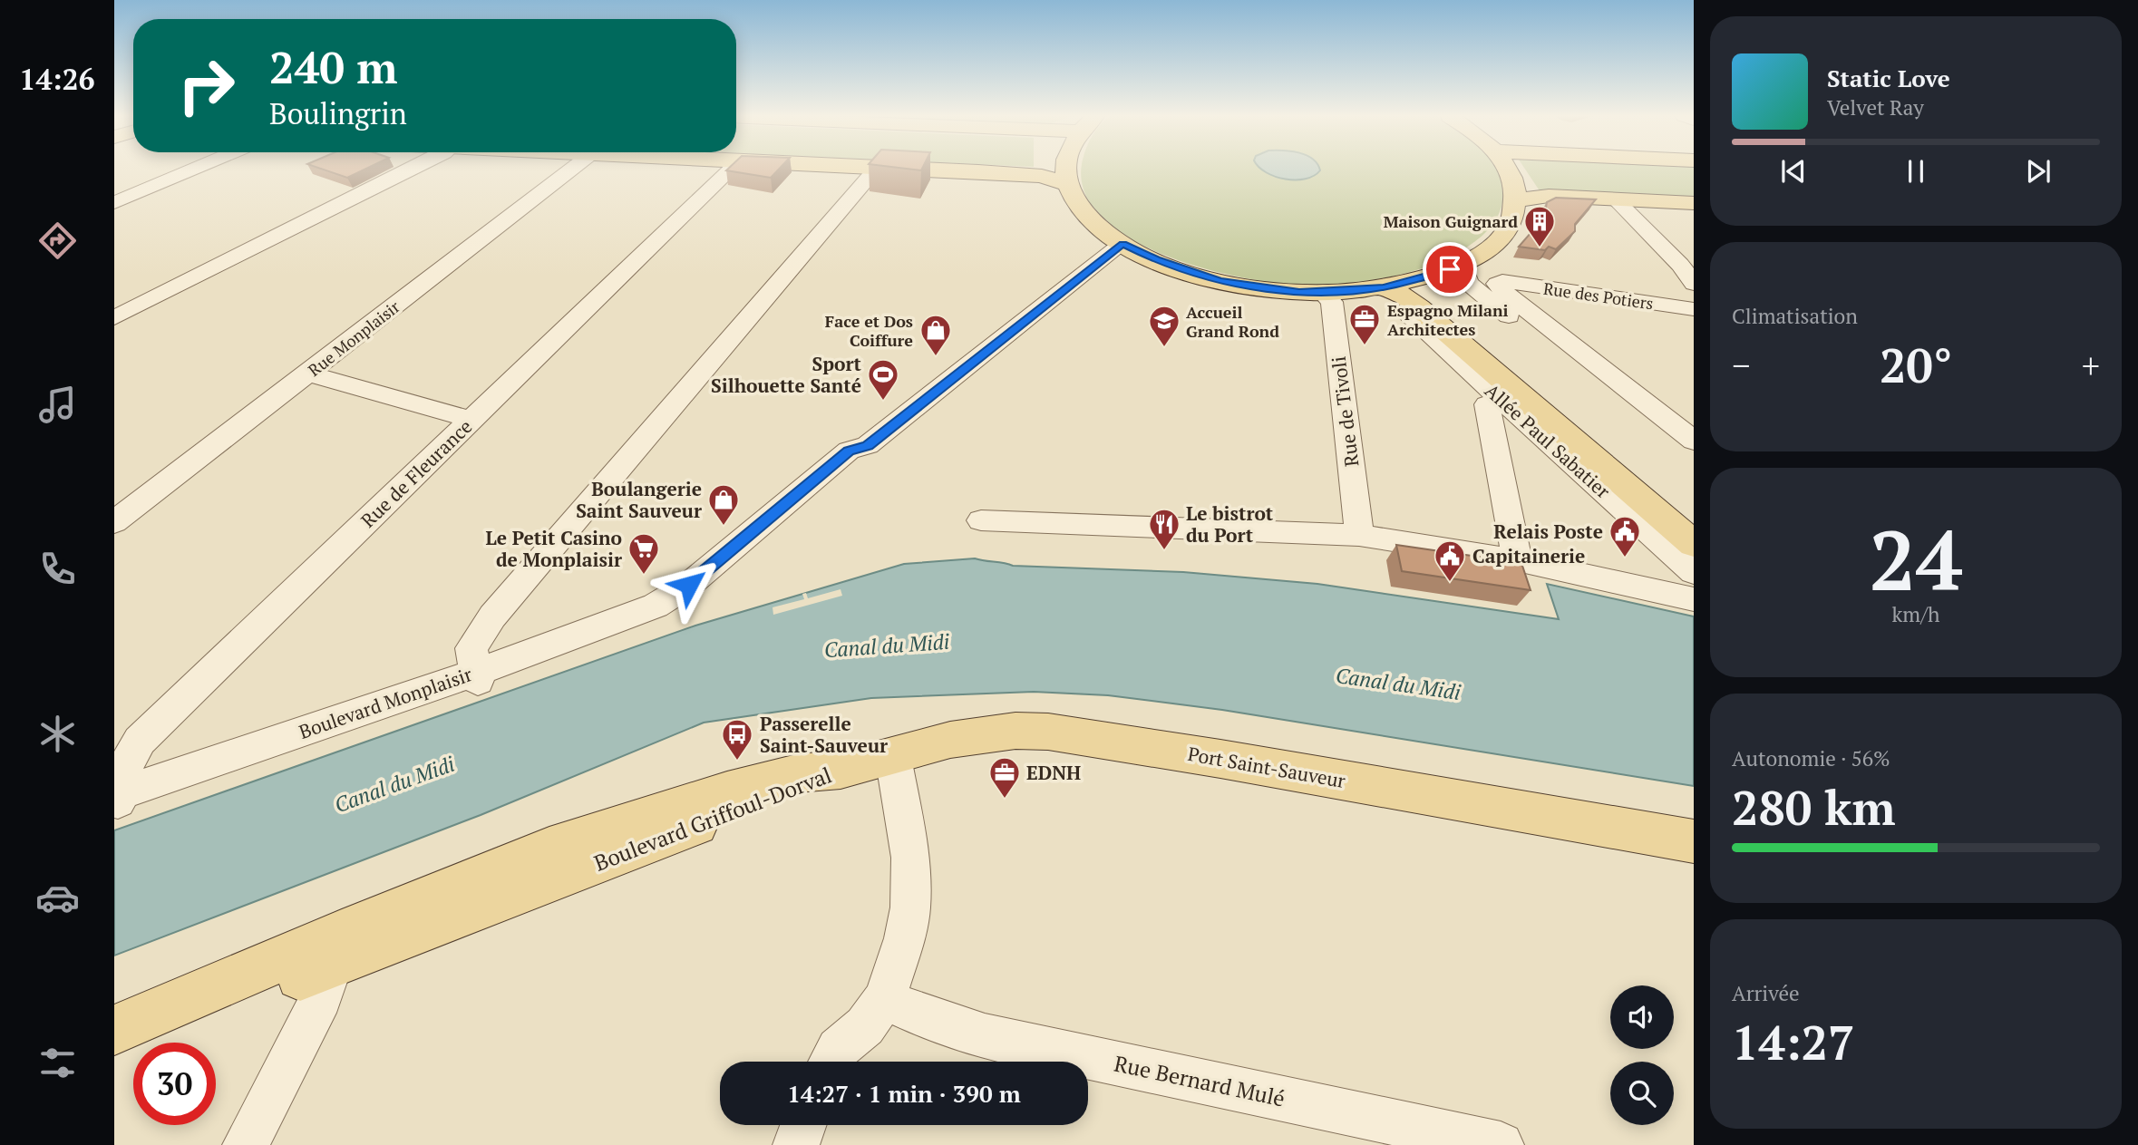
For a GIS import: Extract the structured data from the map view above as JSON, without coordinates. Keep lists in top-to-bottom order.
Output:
{
  "streets": {
    "main road": ["Allée Paul Sabatier", "Port Saint-Sauveur", "Boulevard Griffoul-Dorval"],
    "street": [
      "Rue des Potiers",
      "Rue Monplaisir",
      "Rue de Tivoli",
      "Rue de Fleurance",
      "Boulevard Monplaisir",
      "Rue Bernard Mulé"
    ]
  },
  "crossings": [
    ["Rue de Fleurance", "Boulevard Monplaisir"],
    ["Port Saint-Sauveur", "Boulevard Griffoul-Dorval"]
  ],
  "water": ["Canal du Midi"],
  "places": {
    "building": ["Maison Guignard"],
    "office": ["Espagno Milani Architectes", "EDNH"],
    "school or university": ["Accueil Grand Rond"],
    "shop": ["Face et Dos Coiffure", "Boulangerie Saint Sauveur"],
    "sports": ["Sport Silhouette Santé"],
    "restaurant": ["Le bistrot du Port"],
    "public building": ["Relais Poste", "Capitainerie"],
    "supermarket": ["Le Petit Casino de Monplaisir"],
    "bus stop": ["Passerelle Saint-Sauveur"]
  },
  "page": {
    "tabs": "14:26",
    "turn": ["240 m", "Boulingrin"],
    "song": ["Static Love", "Velvet Ray"],
    "tile": [
      "Climatisation",
      ["24", "km/h"],
      ["Autonomie · 56%", "280 km"],
      ["Arrivée", "14:27"]
    ],
    "heat": ["−", "20°", "+"],
    "limit": "30",
    "trip": "14:27 · 1 min · 390 m"
  }
}
